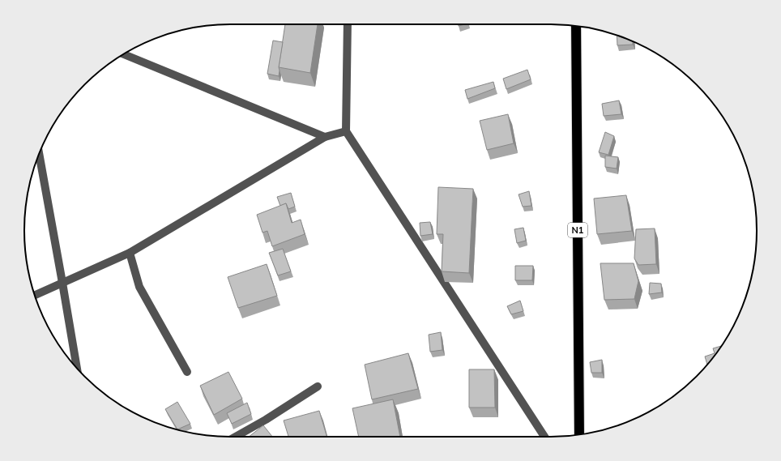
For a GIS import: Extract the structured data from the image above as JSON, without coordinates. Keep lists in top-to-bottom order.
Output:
{
  "streets": {
    "highway": ["N1"]
  }
}
